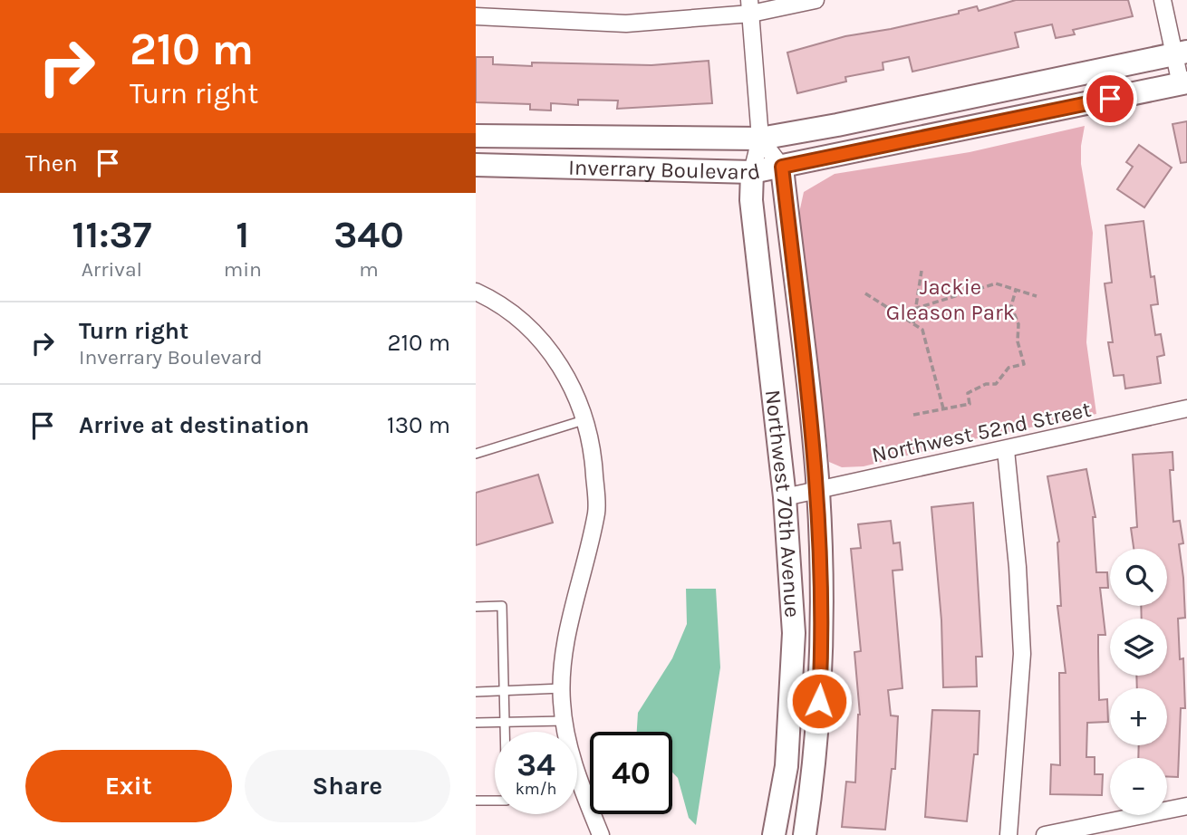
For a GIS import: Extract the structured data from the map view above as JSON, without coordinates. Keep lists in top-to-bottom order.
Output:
{
  "streets": {
    "street": ["Inverrary Boulevard", "Northwest 52nd Street", "Northwest 70th Avenue"]
  },
  "crossings": [
    ["Inverrary Boulevard", "Northwest 70th Avenue"],
    ["Northwest 52nd Street", "Northwest 70th Avenue"]
  ],
  "parks": ["Jackie Gleason Park"],
  "page": {
    "turn": ["210 m", "Turn right"],
    "then": "Then",
    "eta": [
      "11:37",
      "Arrival",
      "1",
      "min",
      "340",
      "m"
    ],
    "list": [
      {
        "name": "Turn right",
        "note": "Inverrary Boulevard",
        "value": "210 m"
      },
      {
        "name": "Arrive at destination",
        "value": "130 m"
      }
    ],
    "map_buttons": ["+", "−"],
    "speed": "34 km/h",
    "limit": "40",
    "buttons": ["Exit", "Share"]
  }
}
